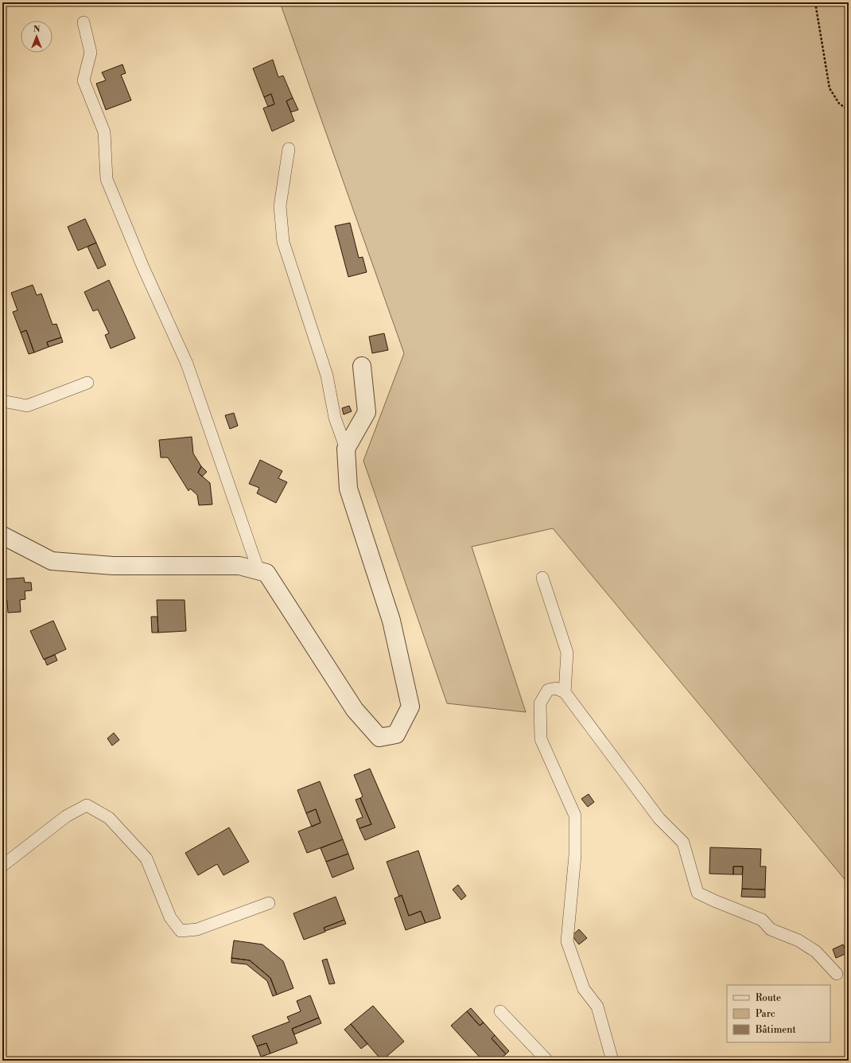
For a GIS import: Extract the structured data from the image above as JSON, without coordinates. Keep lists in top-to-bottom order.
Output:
{
  "legend": ["Route", "Parc", "Bâtiment"],
  "north": "top"
}
